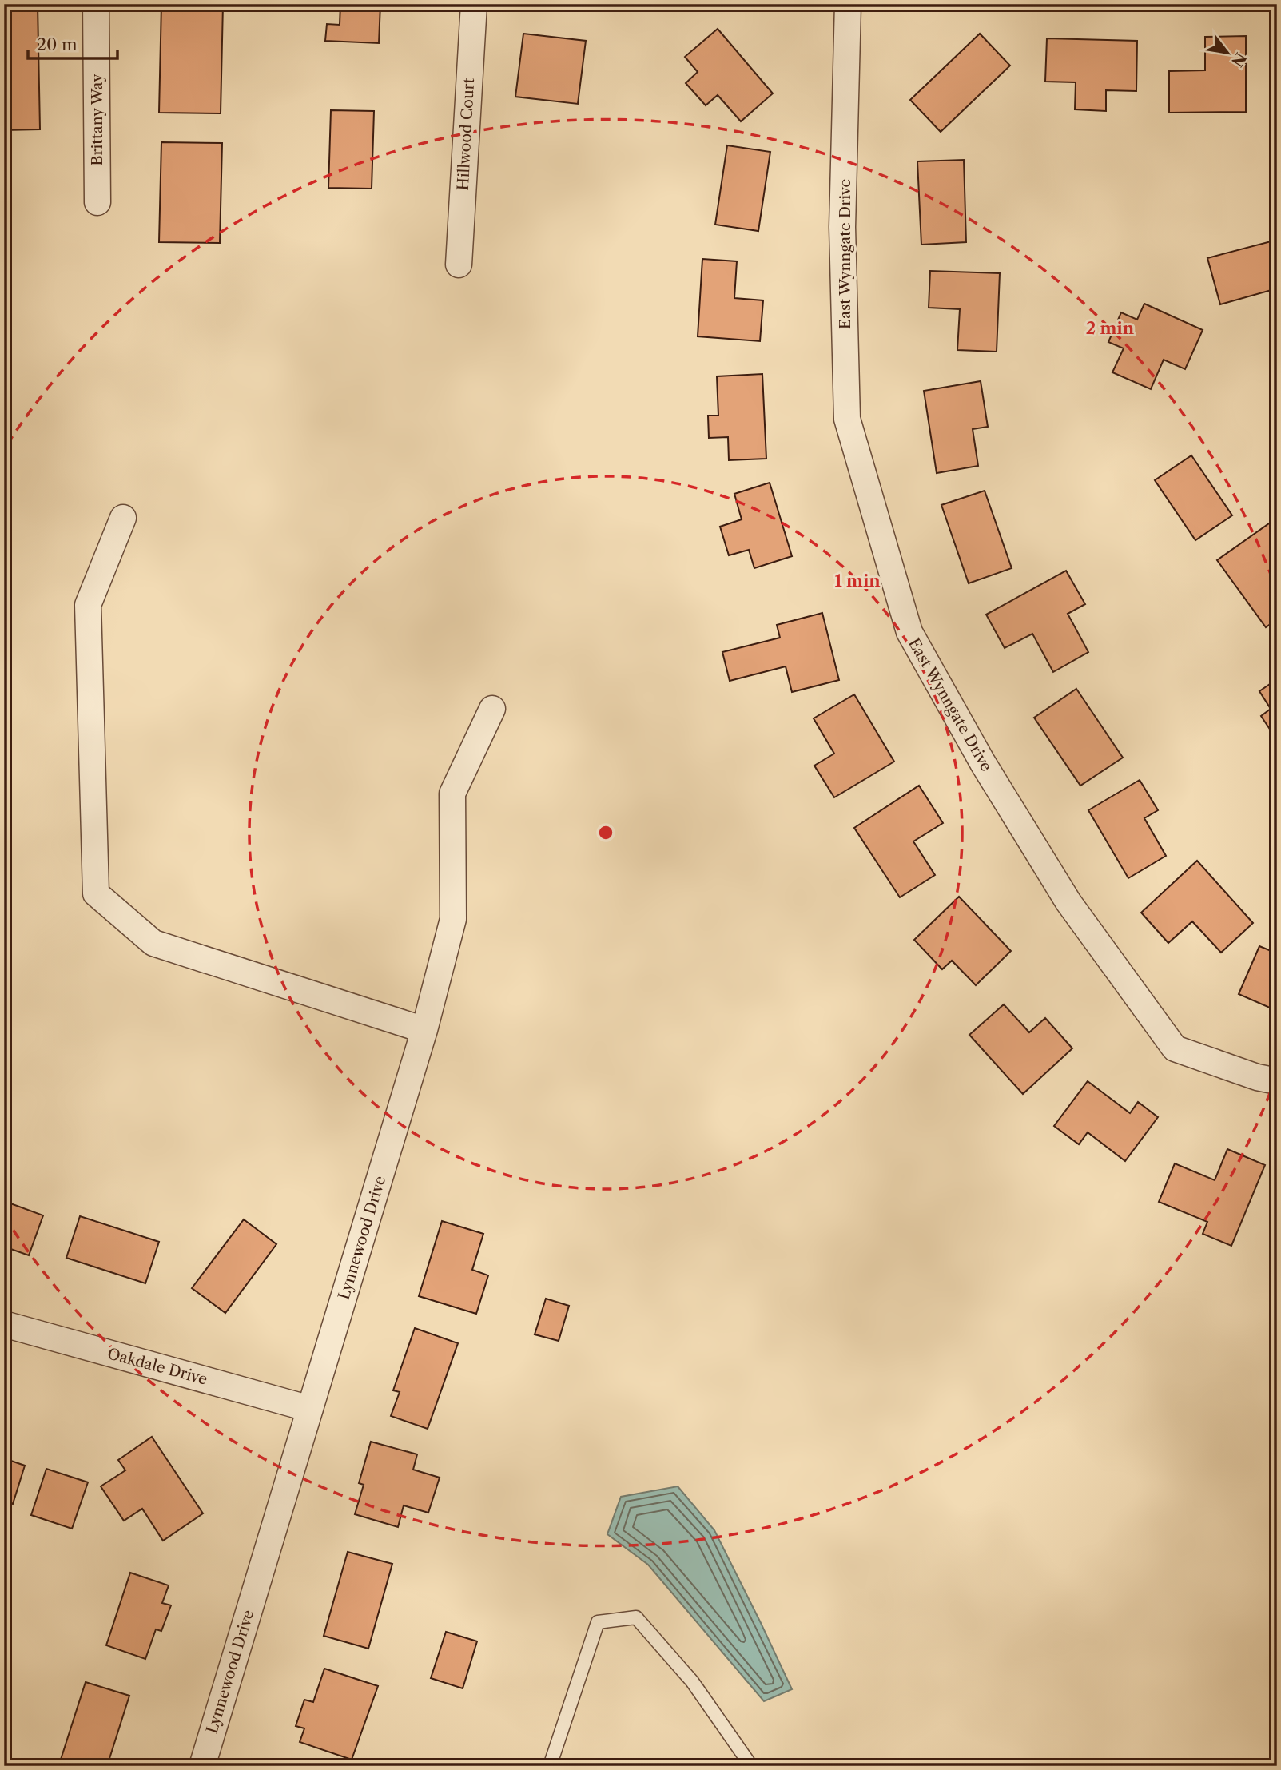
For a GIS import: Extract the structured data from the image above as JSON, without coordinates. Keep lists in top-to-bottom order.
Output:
{
  "streets": {
    "street": [
      "Brittany Way",
      "Hillwood Court",
      "East Wynngate Drive",
      "Lynnewood Drive",
      "Oakdale Drive"
    ]
  },
  "crossings": [
    ["Lynnewood Drive", "Oakdale Drive"]
  ],
  "scale_bar": "20 m",
  "north": "bottom right",
  "rings": ["2 min", "1 min"]
}
